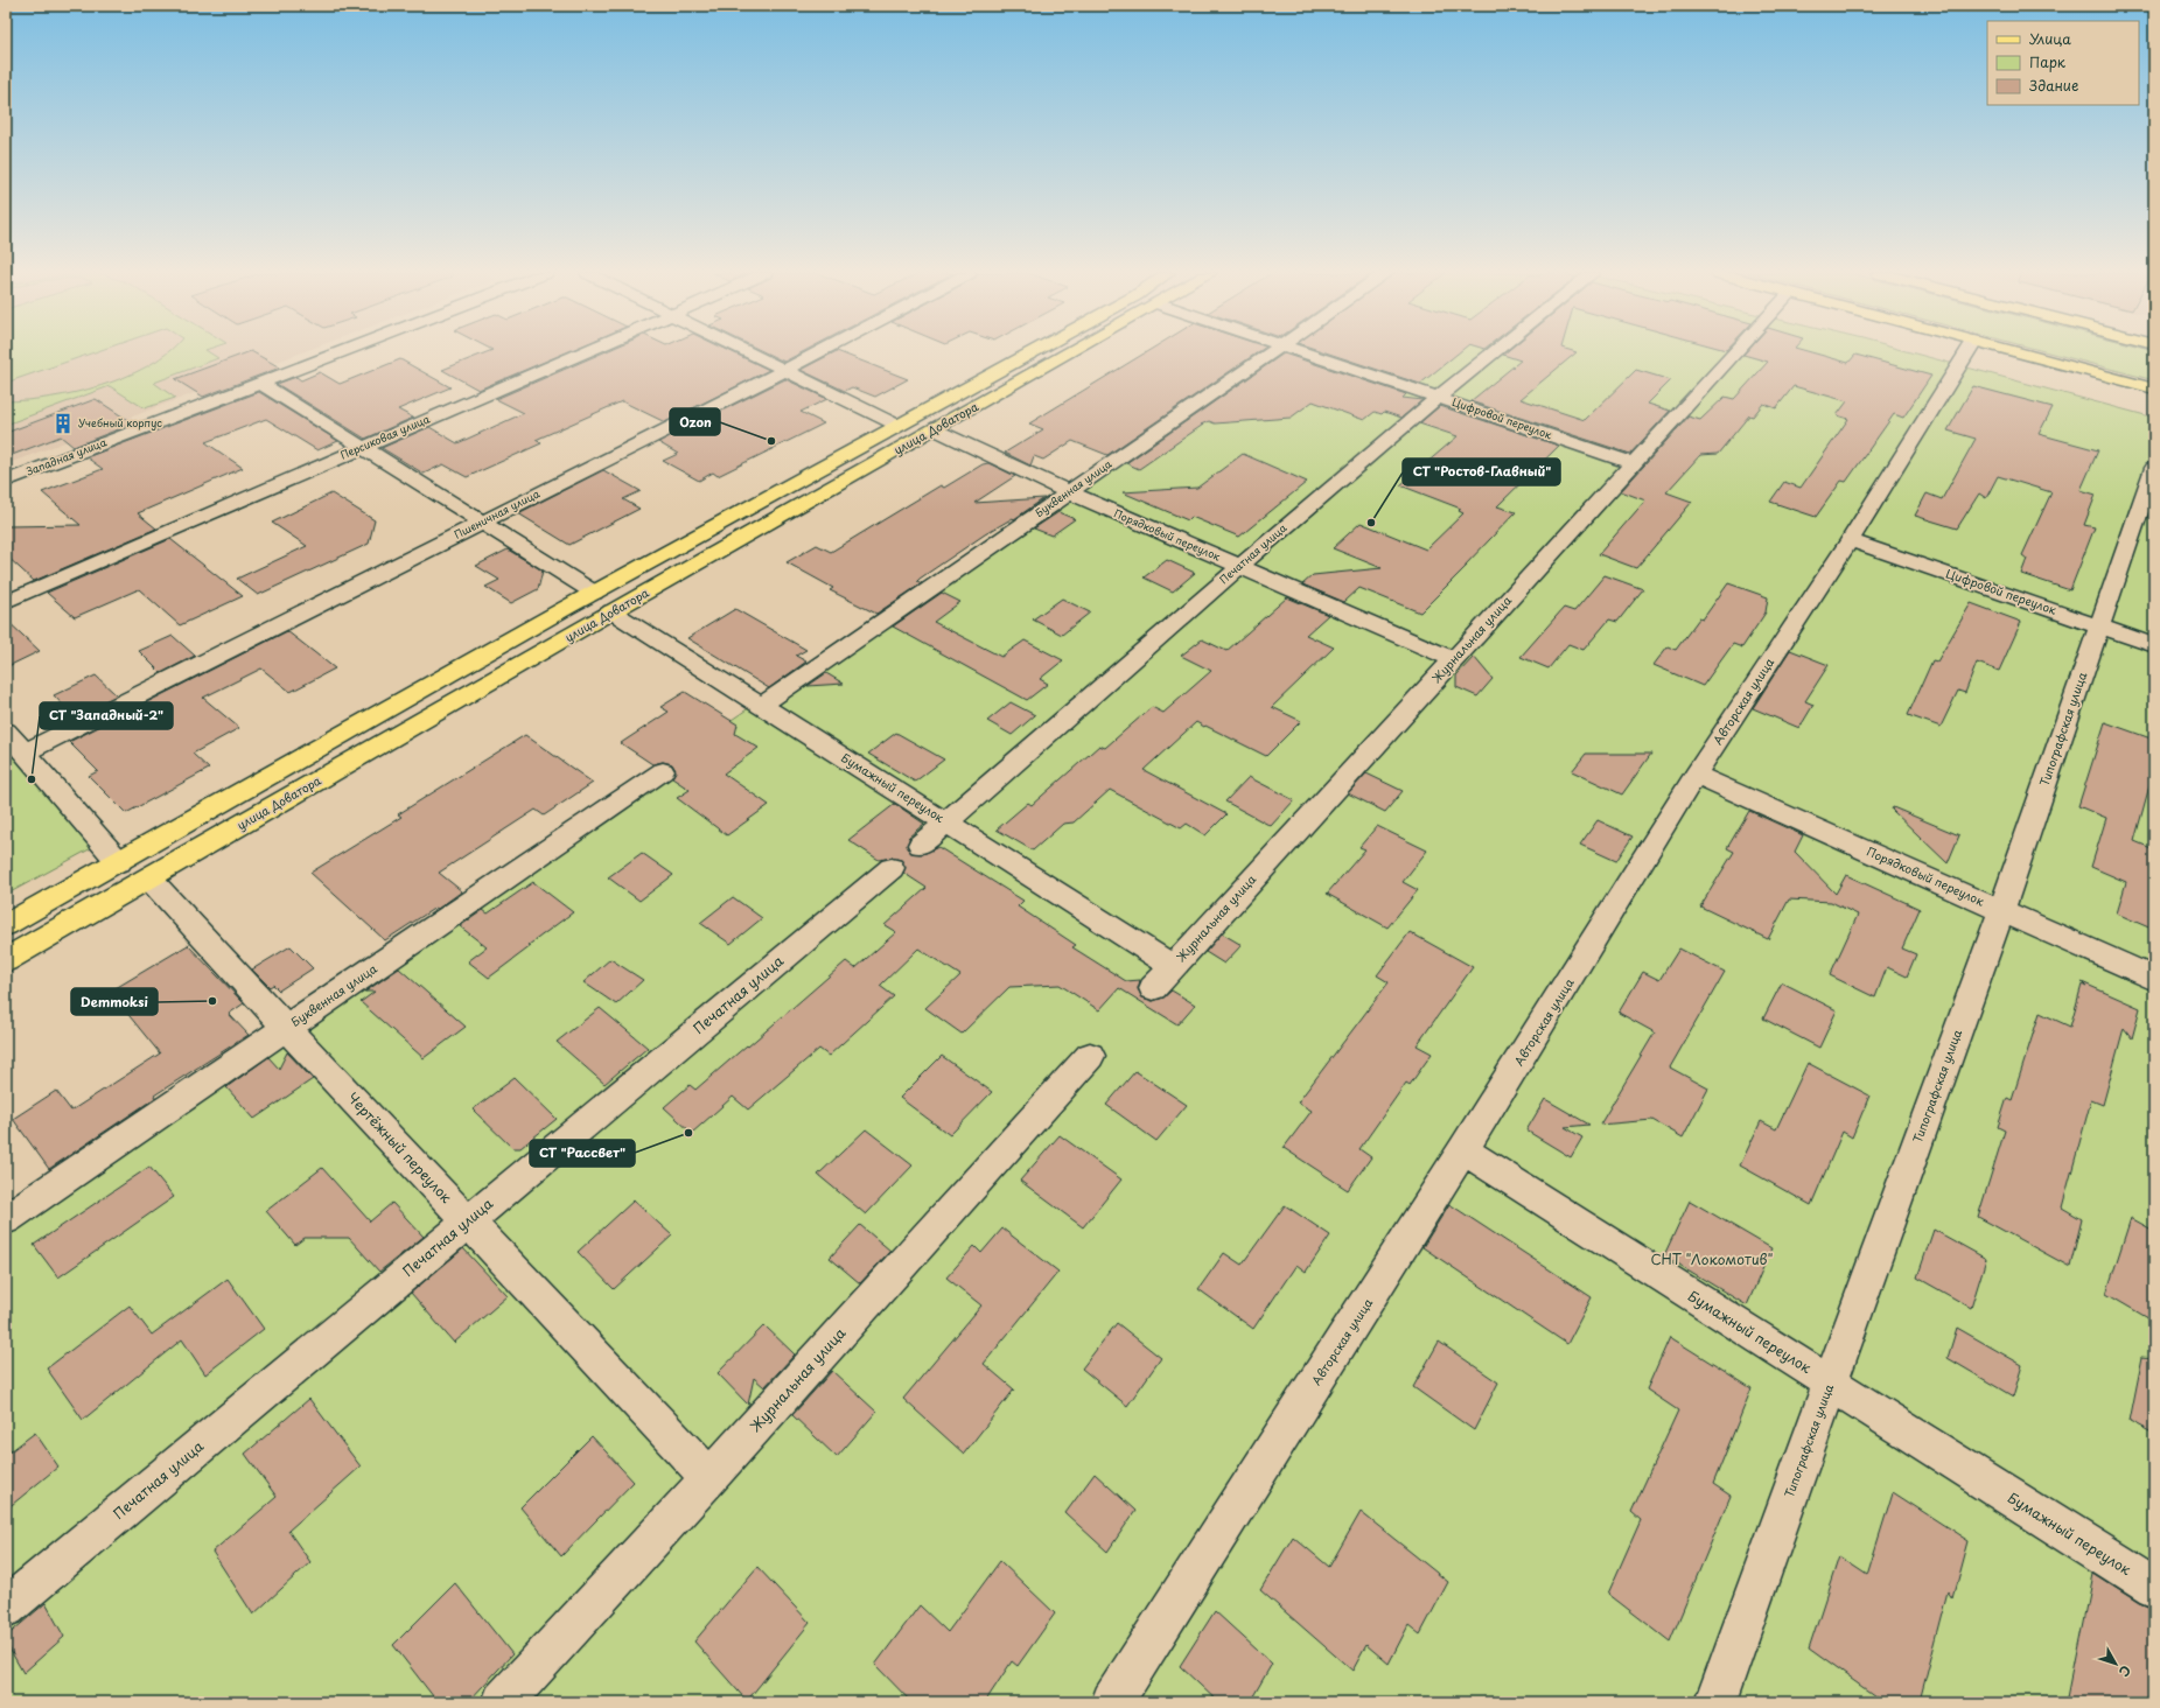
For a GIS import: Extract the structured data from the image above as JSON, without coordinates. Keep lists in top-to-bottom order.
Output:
{
  "streets": {
    "main road": ["улица Доватора"],
    "street": [
      "Цифровой переулок",
      "Персиковая улица",
      "Западная улица",
      "Буквенная улица",
      "Пшеничная улица",
      "Порядковый переулок",
      "Печатная улица",
      "Журнальная улица",
      "Авторская улица",
      "Типографская улица",
      "Бумажный переулок",
      "Чертёжный переулок"
    ]
  },
  "crossings": [
    ["Цифровой переулок", "Печатная улица"],
    ["Цифровой переулок", "Журнальная улица"],
    ["Цифровой переулок", "Авторская улица"],
    ["Цифровой переулок", "Типографская улица"],
    ["улица Доватора", "Порядковый переулок"],
    ["улица Доватора", "Бумажный переулок"],
    ["улица Доватора", "Чертёжный переулок"],
    ["Буквенная улица", "Порядковый переулок"],
    ["Буквенная улица", "Бумажный переулок"],
    ["Буквенная улица", "Чертёжный переулок"],
    ["Порядковый переулок", "Печатная улица"],
    ["Порядковый переулок", "Журнальная улица"],
    ["Порядковый переулок", "Авторская улица"],
    ["Порядковый переулок", "Типографская улица"],
    ["Печатная улица", "Бумажный переулок"],
    ["Печатная улица", "Чертёжный переулок"],
    ["Журнальная улица", "Бумажный переулок"],
    ["Журнальная улица", "Чертёжный переулок"],
    ["Авторская улица", "Бумажный переулок"],
    ["Типографская улица", "Бумажный переулок"]
  ],
  "parks": ["СНТ \"Локомотив\""],
  "places": {
    "building": ["Учебный корпус"],
    "other": [
      "Ozon",
      "СТ \"Ростов-Главный\"",
      "СТ \"Западный-2\"",
      "Demmoksi",
      "СТ \"Рассвет\""
    ]
  },
  "legend": ["Улица", "Парк", "Здание"],
  "north": "bottom right"
}
